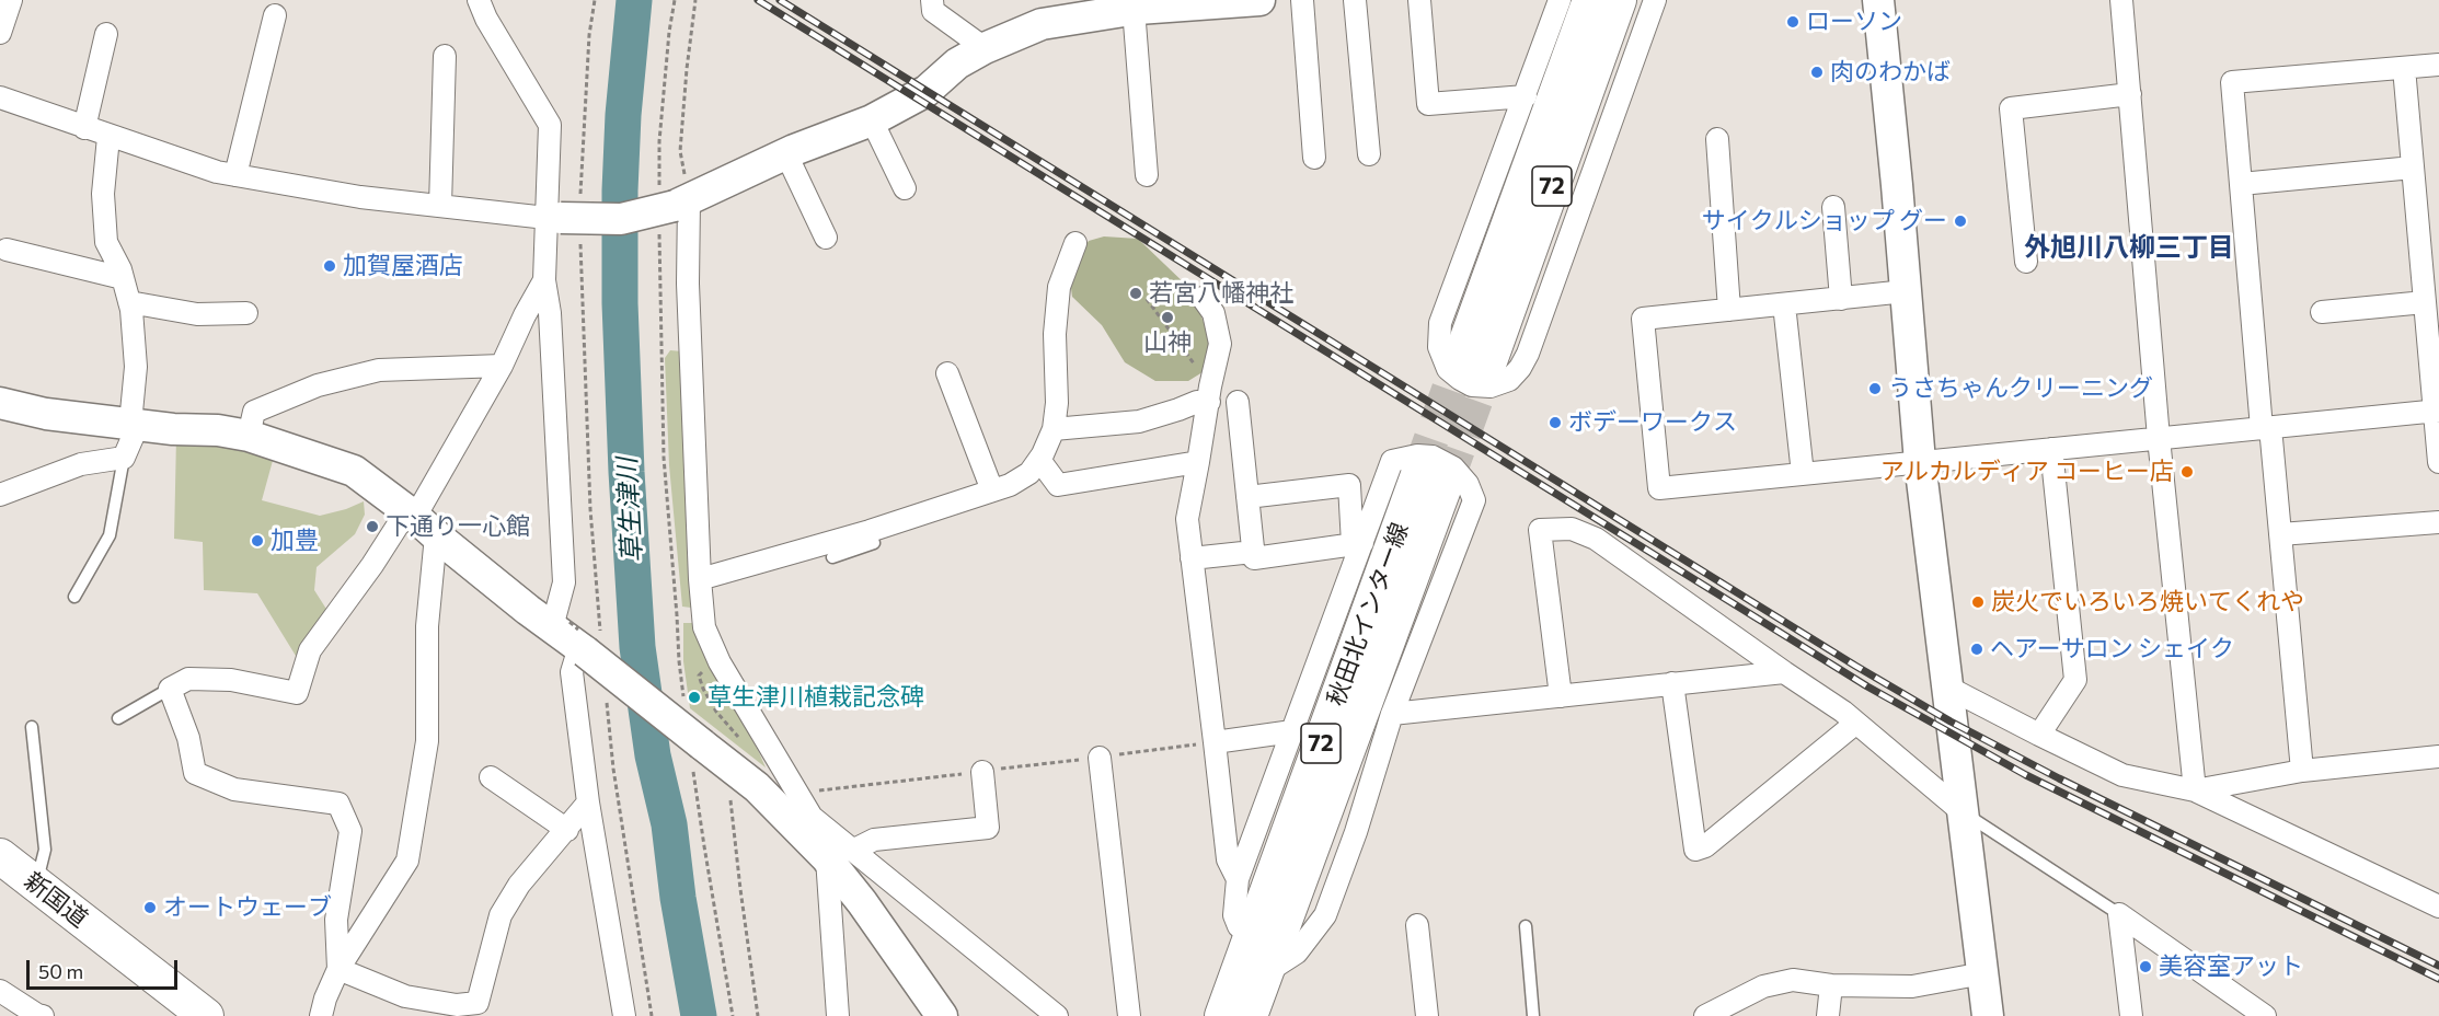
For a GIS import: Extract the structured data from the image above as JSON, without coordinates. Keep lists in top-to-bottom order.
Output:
{
  "streets": {
    "main road": ["72", "秋田北インター線", "新国道"]
  },
  "districts": ["外旭川八柳三丁目"],
  "water": ["草生津川"],
  "places": [
    "ローソン",
    "肉のわかば",
    "サイクルショップ グー",
    "加賀屋酒店",
    "若宮八幡神社",
    "山神",
    "うさちゃんクリーニング",
    "ボデーワークス",
    "アルカルディア コーヒー店",
    "下通り一心館",
    "加豊",
    "炭火でいろいろ焼いてくれや",
    "ヘアーサロン シェイク",
    "草生津川植栽記念碑",
    "オートウェーブ",
    "美容室アット"
  ],
  "scale_bar": "50 m"
}
